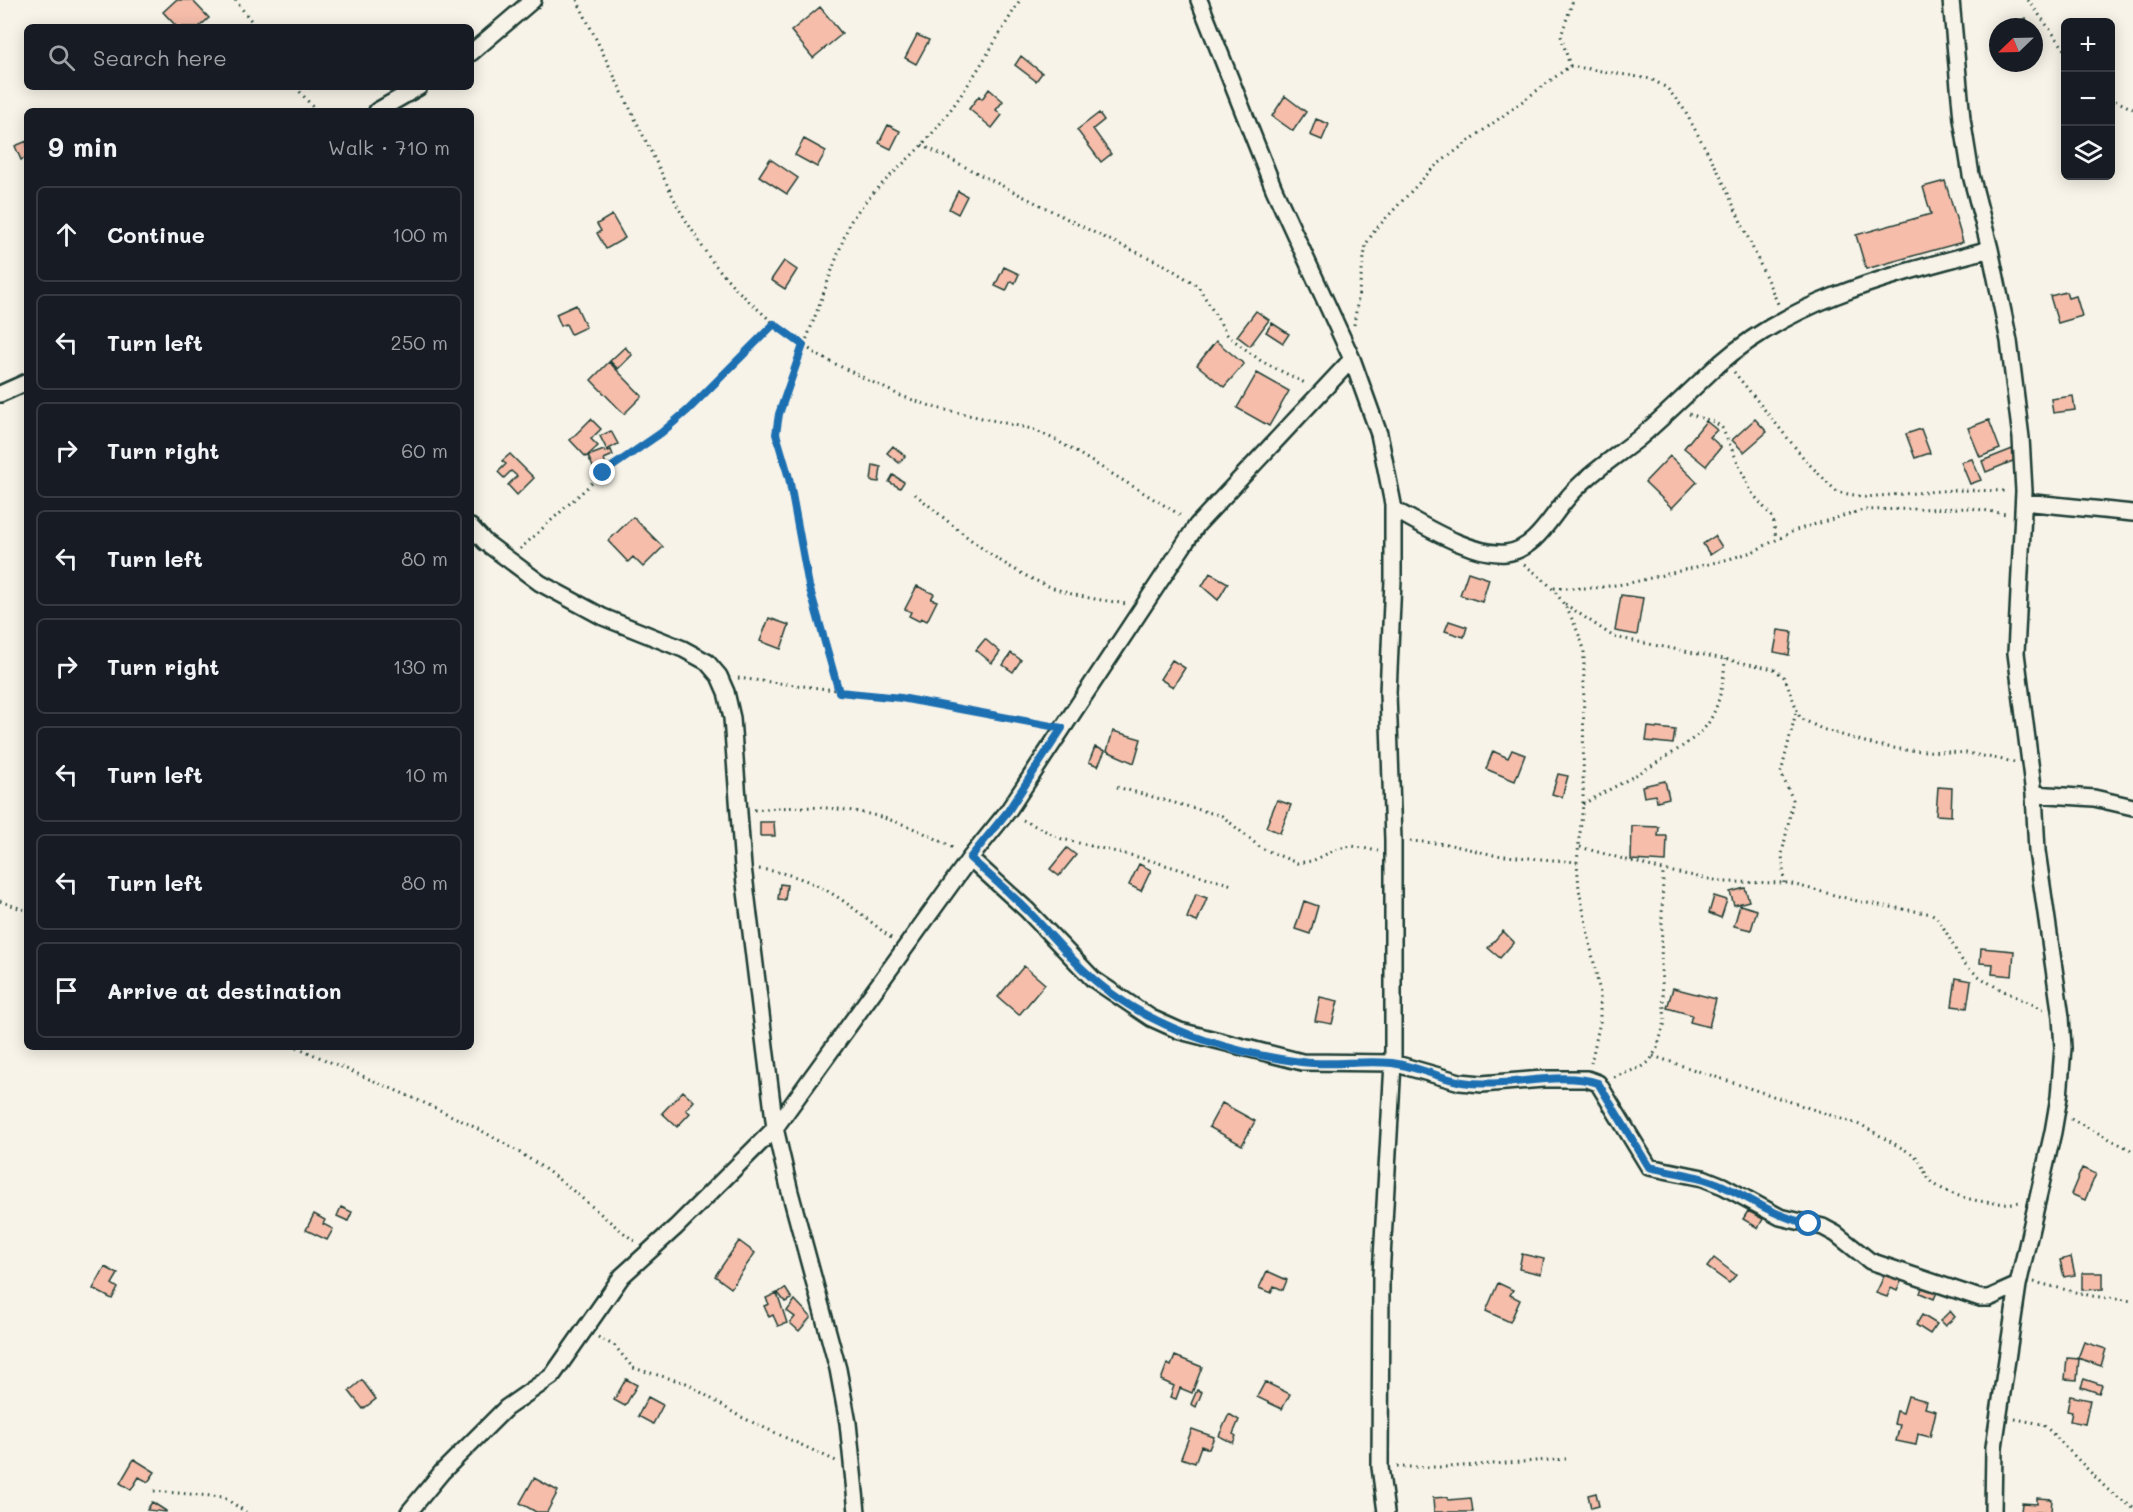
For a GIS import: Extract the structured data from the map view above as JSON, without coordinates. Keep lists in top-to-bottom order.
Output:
{
  "north": "bottom left",
  "page": {
    "map_buttons": ["+", "−"],
    "search": "Search here",
    "heading": ["9 min", "Walk · 710 m"],
    "list": [
      ["Continue", "100 m"],
      ["Turn left", "250 m"],
      ["Turn right", "60 m"],
      ["Turn left", "80 m"],
      ["Turn right", "130 m"],
      ["Turn left", "10 m"],
      ["Turn left", "80 m"],
      "Arrive at destination"
    ]
  }
}
